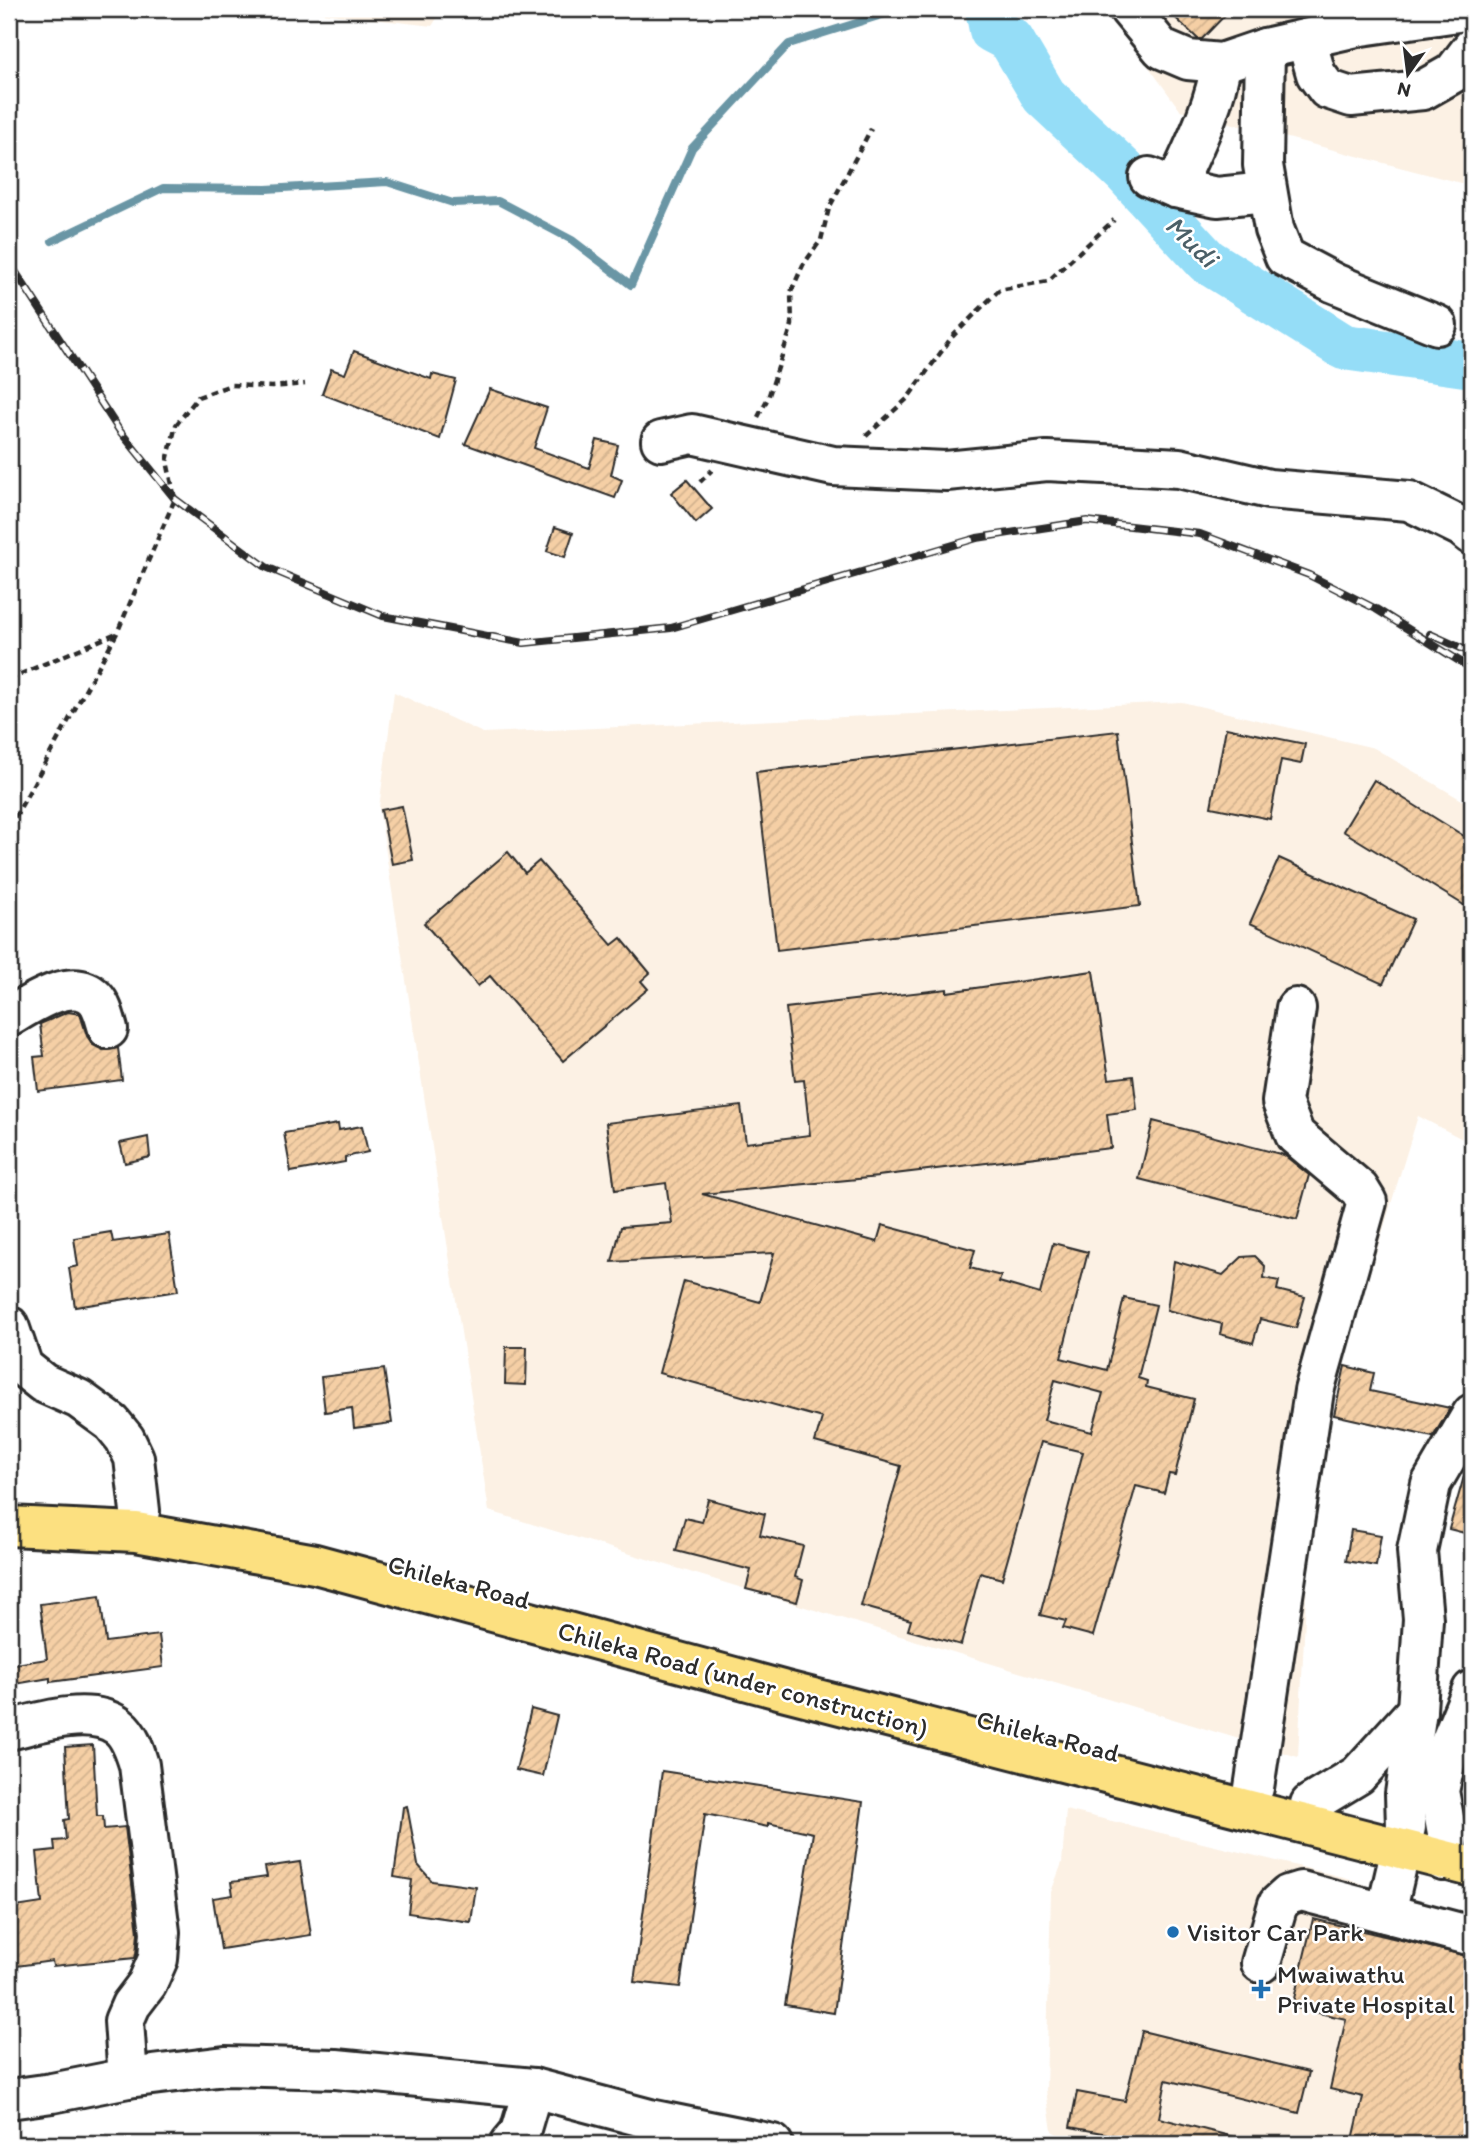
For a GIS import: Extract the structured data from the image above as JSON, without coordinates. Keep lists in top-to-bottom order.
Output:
{
  "streets": {
    "highway": ["Chileka Road", "Chileka Road (under construction)"]
  },
  "crossings": [
    ["Chileka Road", "Chileka Road (under construction)"]
  ],
  "water": ["Mudi"],
  "places": {
    "other": ["Visitor Car Park"],
    "health": ["Mwaiwathu Private Hospital"]
  },
  "north": "bottom"
}
